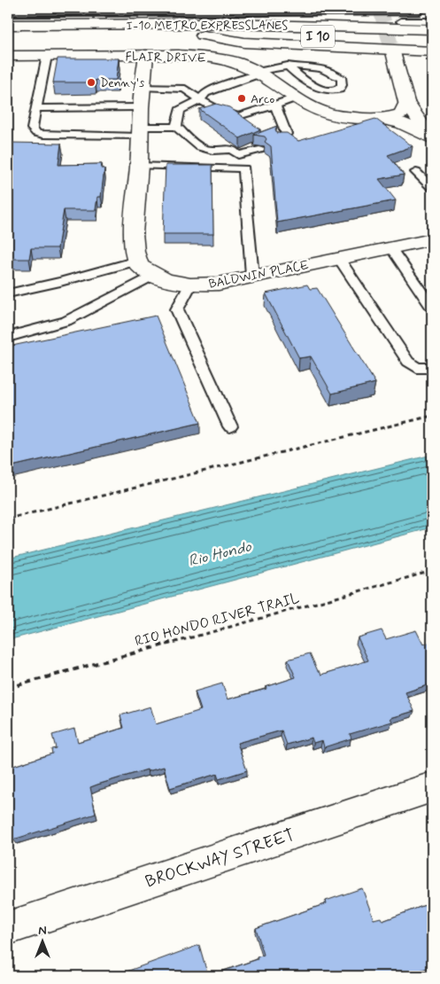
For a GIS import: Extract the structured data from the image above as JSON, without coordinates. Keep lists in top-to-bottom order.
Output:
{
  "streets": {
    "main road": [
      "I-10 METRO EXPRESSLANES",
      "I 10",
      "FLAIR DRIVE",
      "BALDWIN PLACE",
      "BROCKWAY STREET"
    ],
    "path": ["RIO HONDO RIVER TRAIL"]
  },
  "crossings": [
    ["I-10 METRO EXPRESSLANES", "I 10"]
  ],
  "water": ["Rio Hondo"],
  "places": ["Denny's", "Arco"],
  "north": "top"
}
